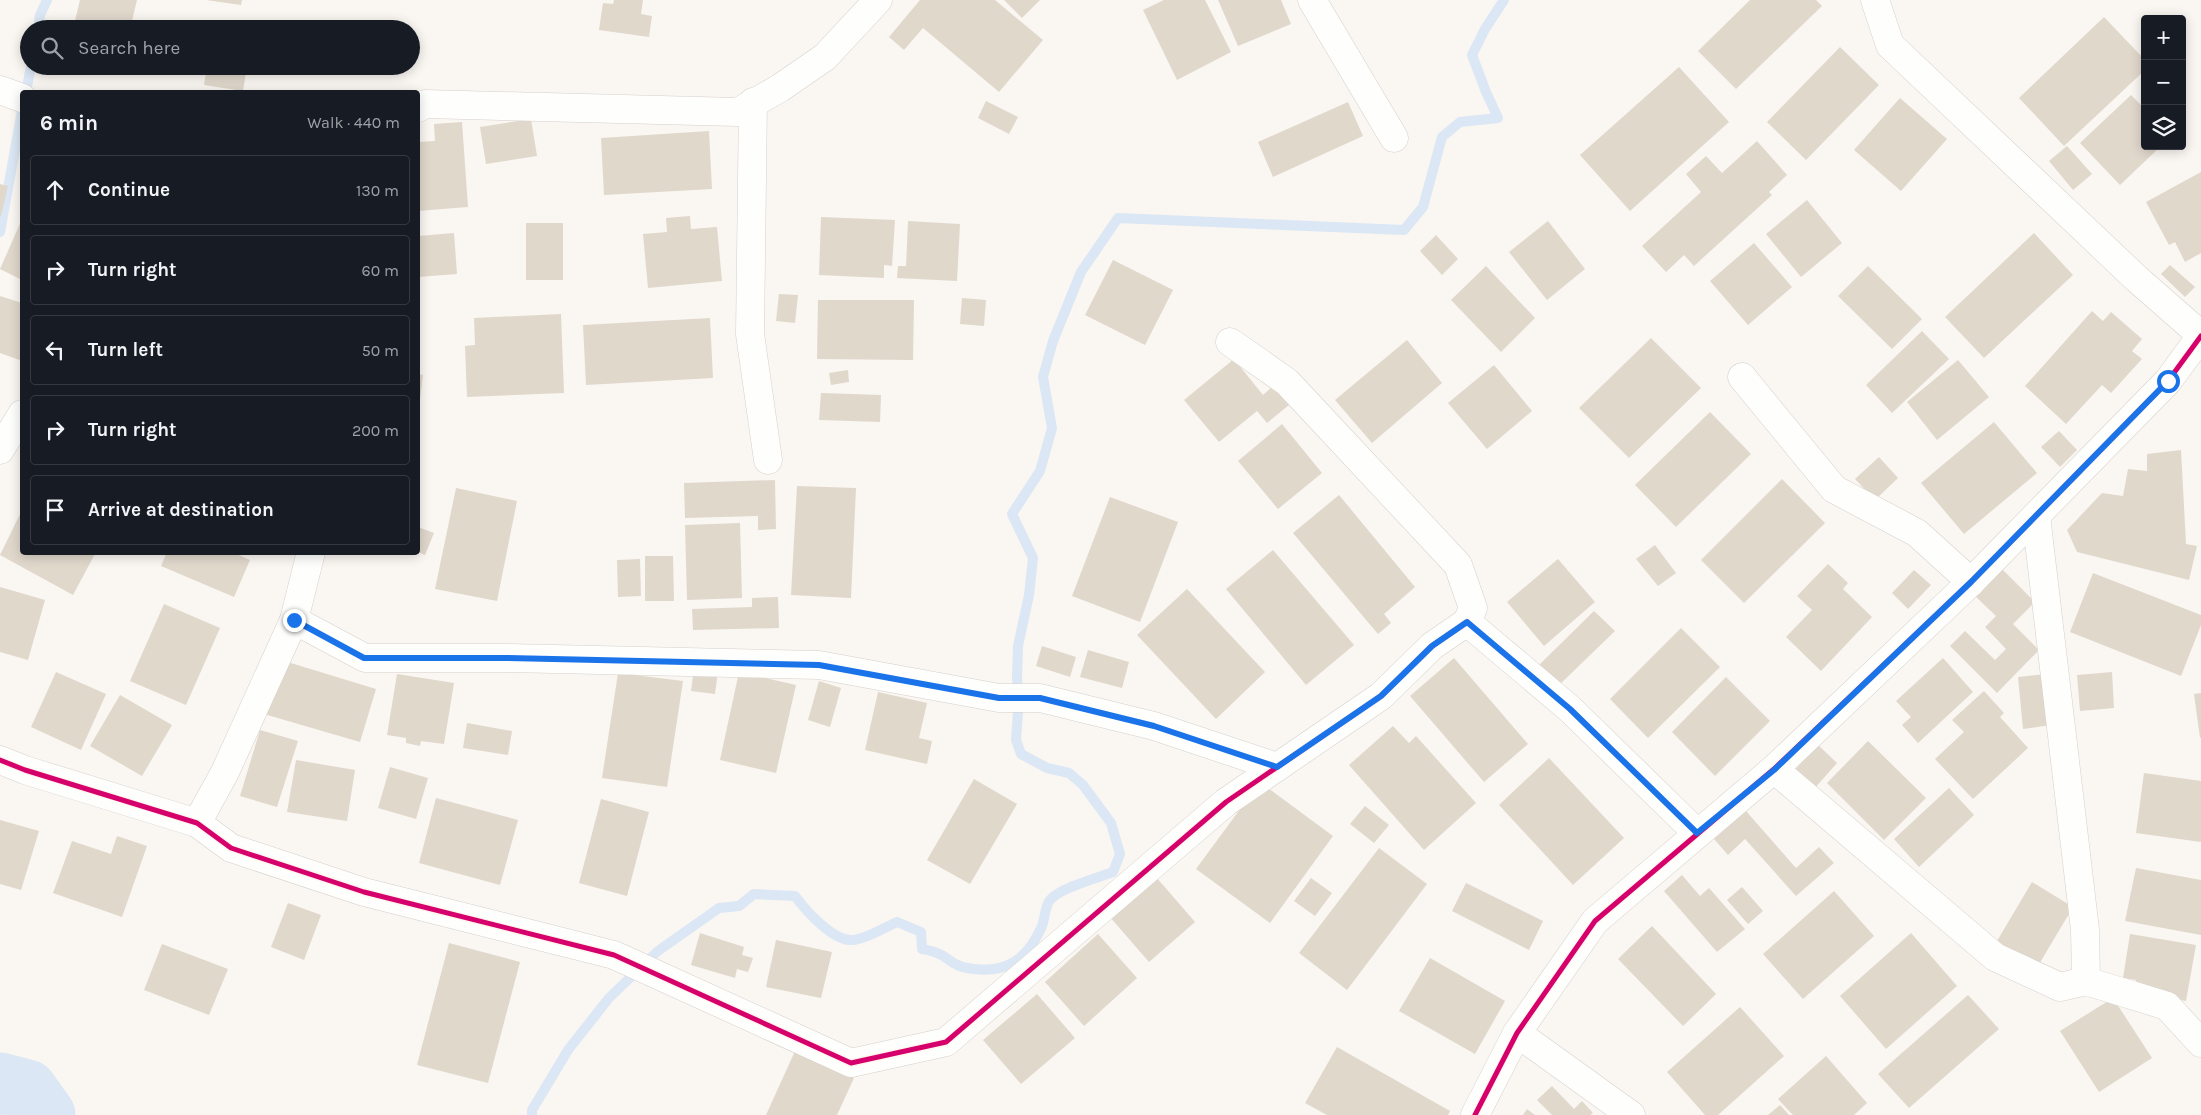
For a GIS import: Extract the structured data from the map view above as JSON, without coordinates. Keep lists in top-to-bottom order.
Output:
{
  "page": {
    "map_buttons": ["+", "−"],
    "search": "Search here",
    "heading": ["6 min", "Walk · 440 m"],
    "list": [
      ["Continue", "130 m"],
      ["Turn right", "60 m"],
      ["Turn left", "50 m"],
      ["Turn right", "200 m"],
      "Arrive at destination"
    ]
  }
}
